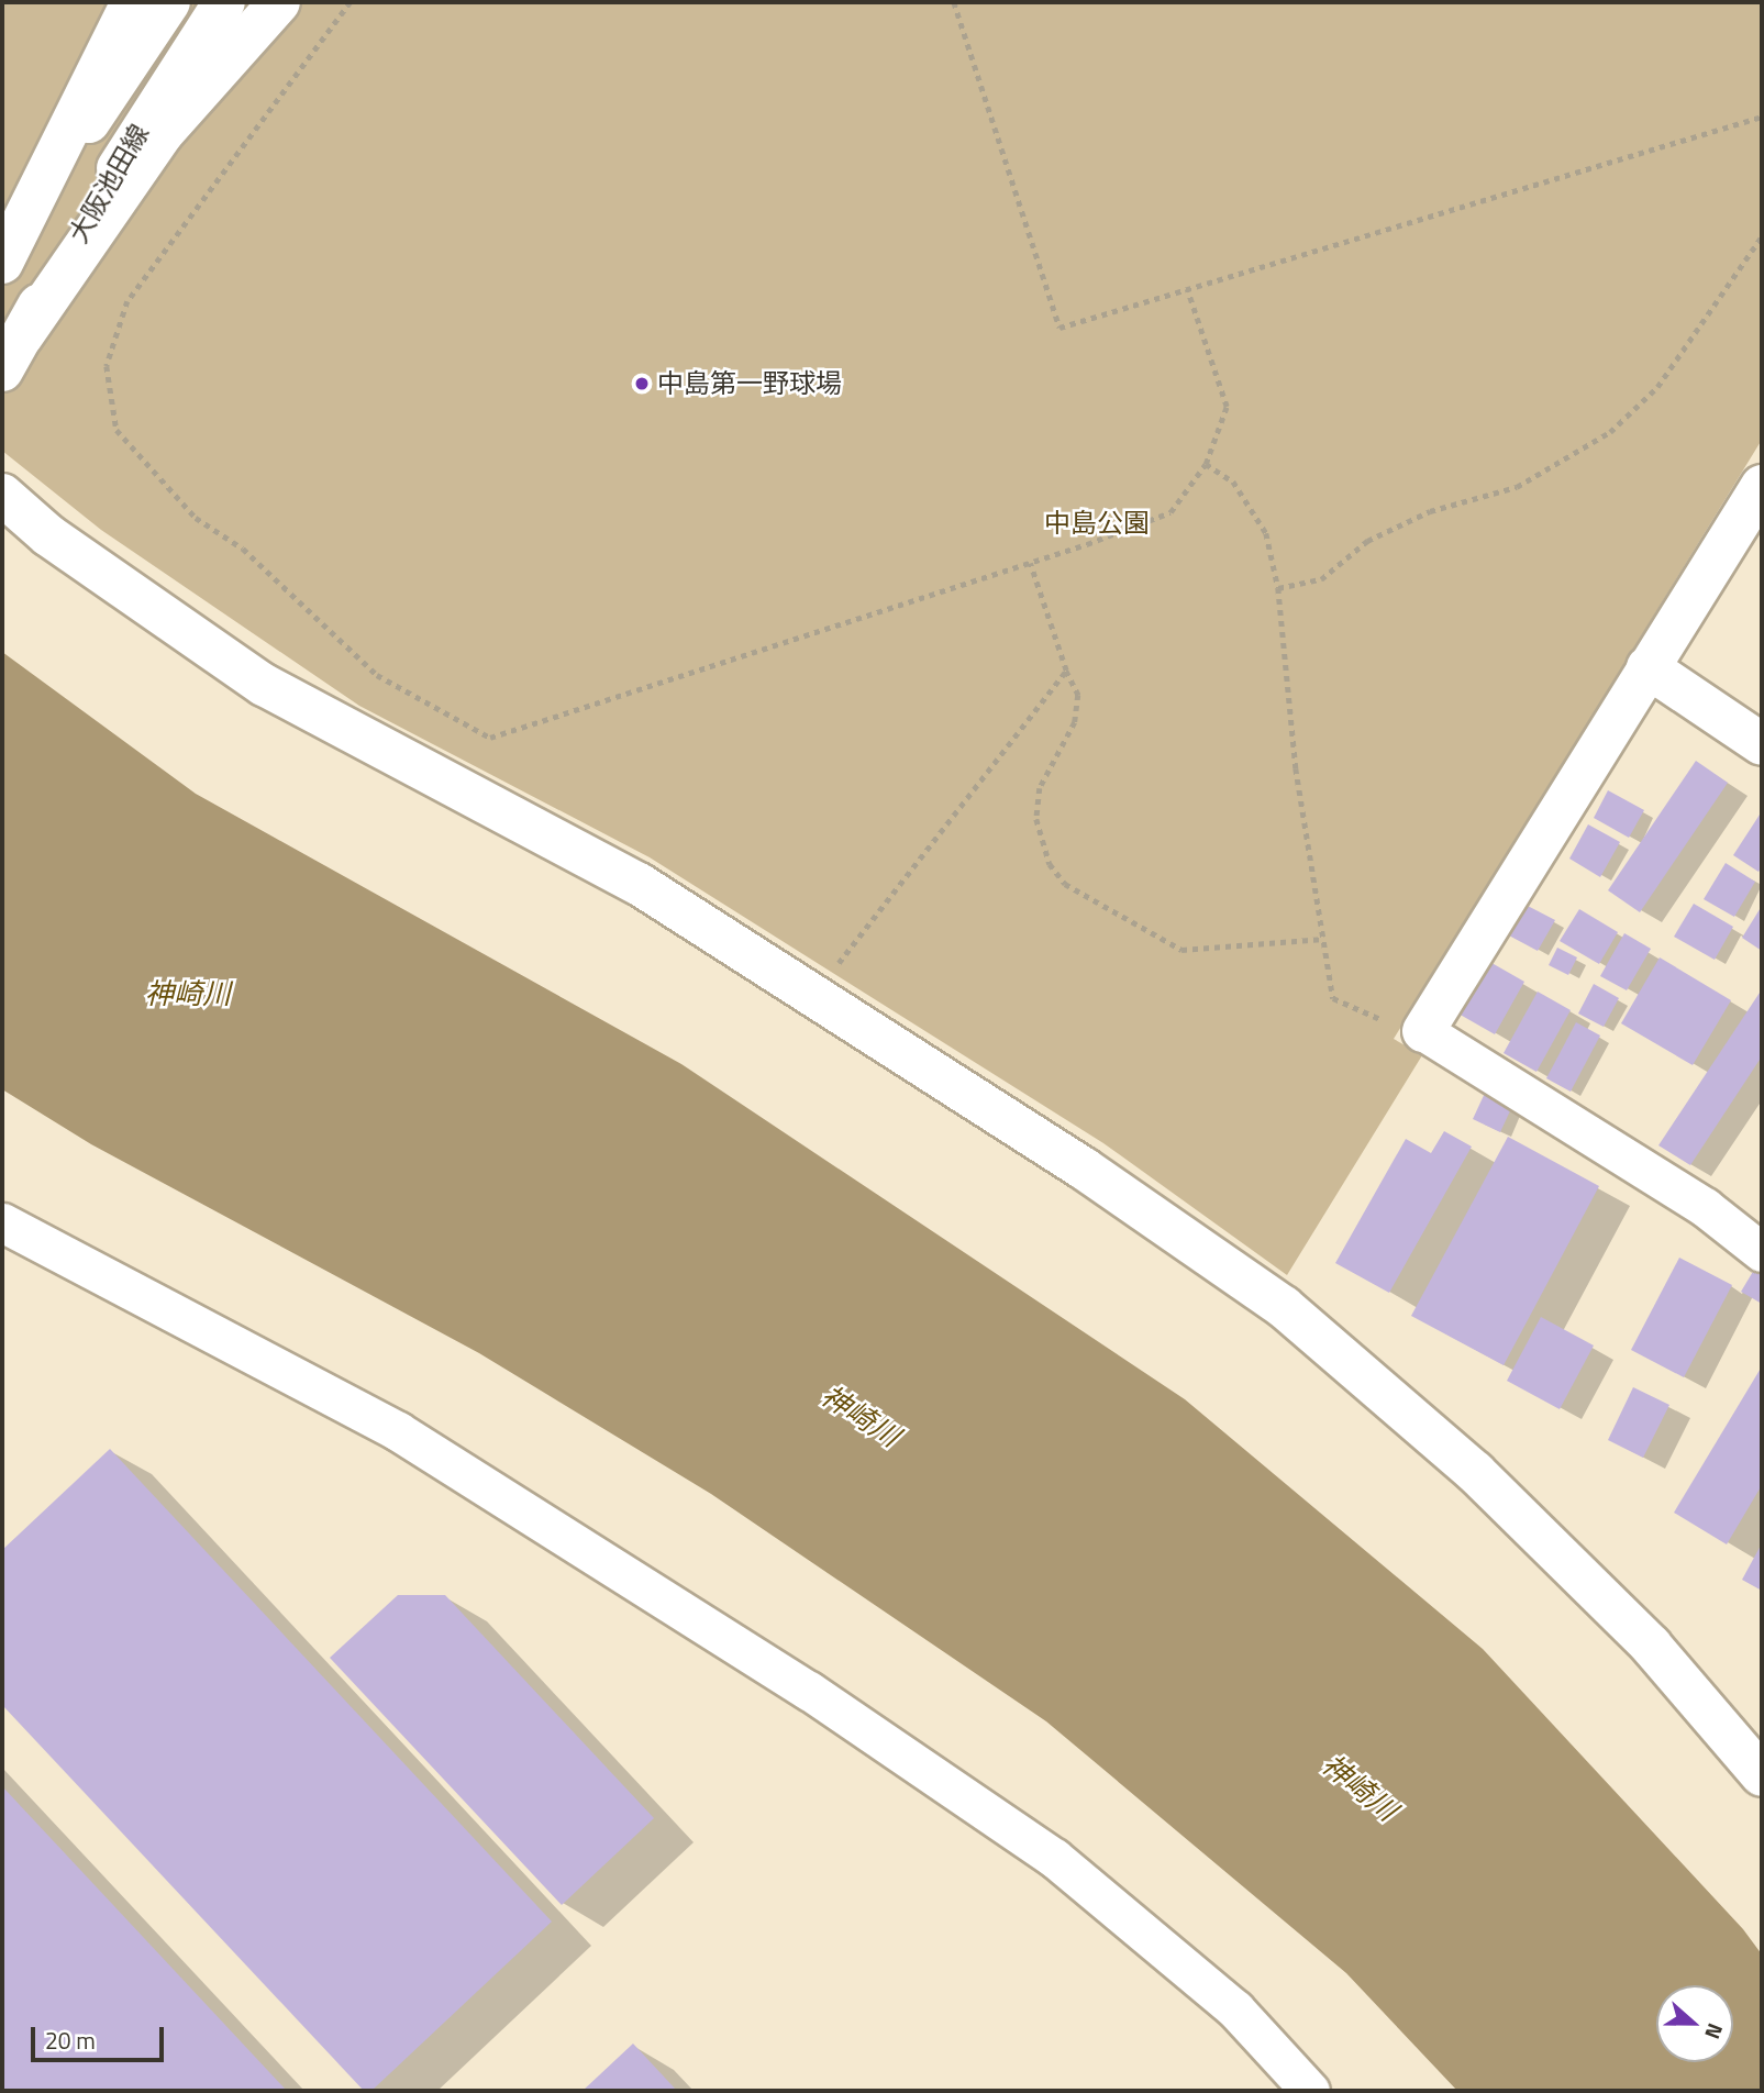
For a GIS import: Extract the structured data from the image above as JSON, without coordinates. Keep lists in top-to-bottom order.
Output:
{
  "streets": {
    "main road": ["大阪池田線"]
  },
  "water": ["神崎川"],
  "parks": ["中島公園"],
  "places": ["中島第一野球場"],
  "scale_bar": "20 m",
  "north": "right"
}
